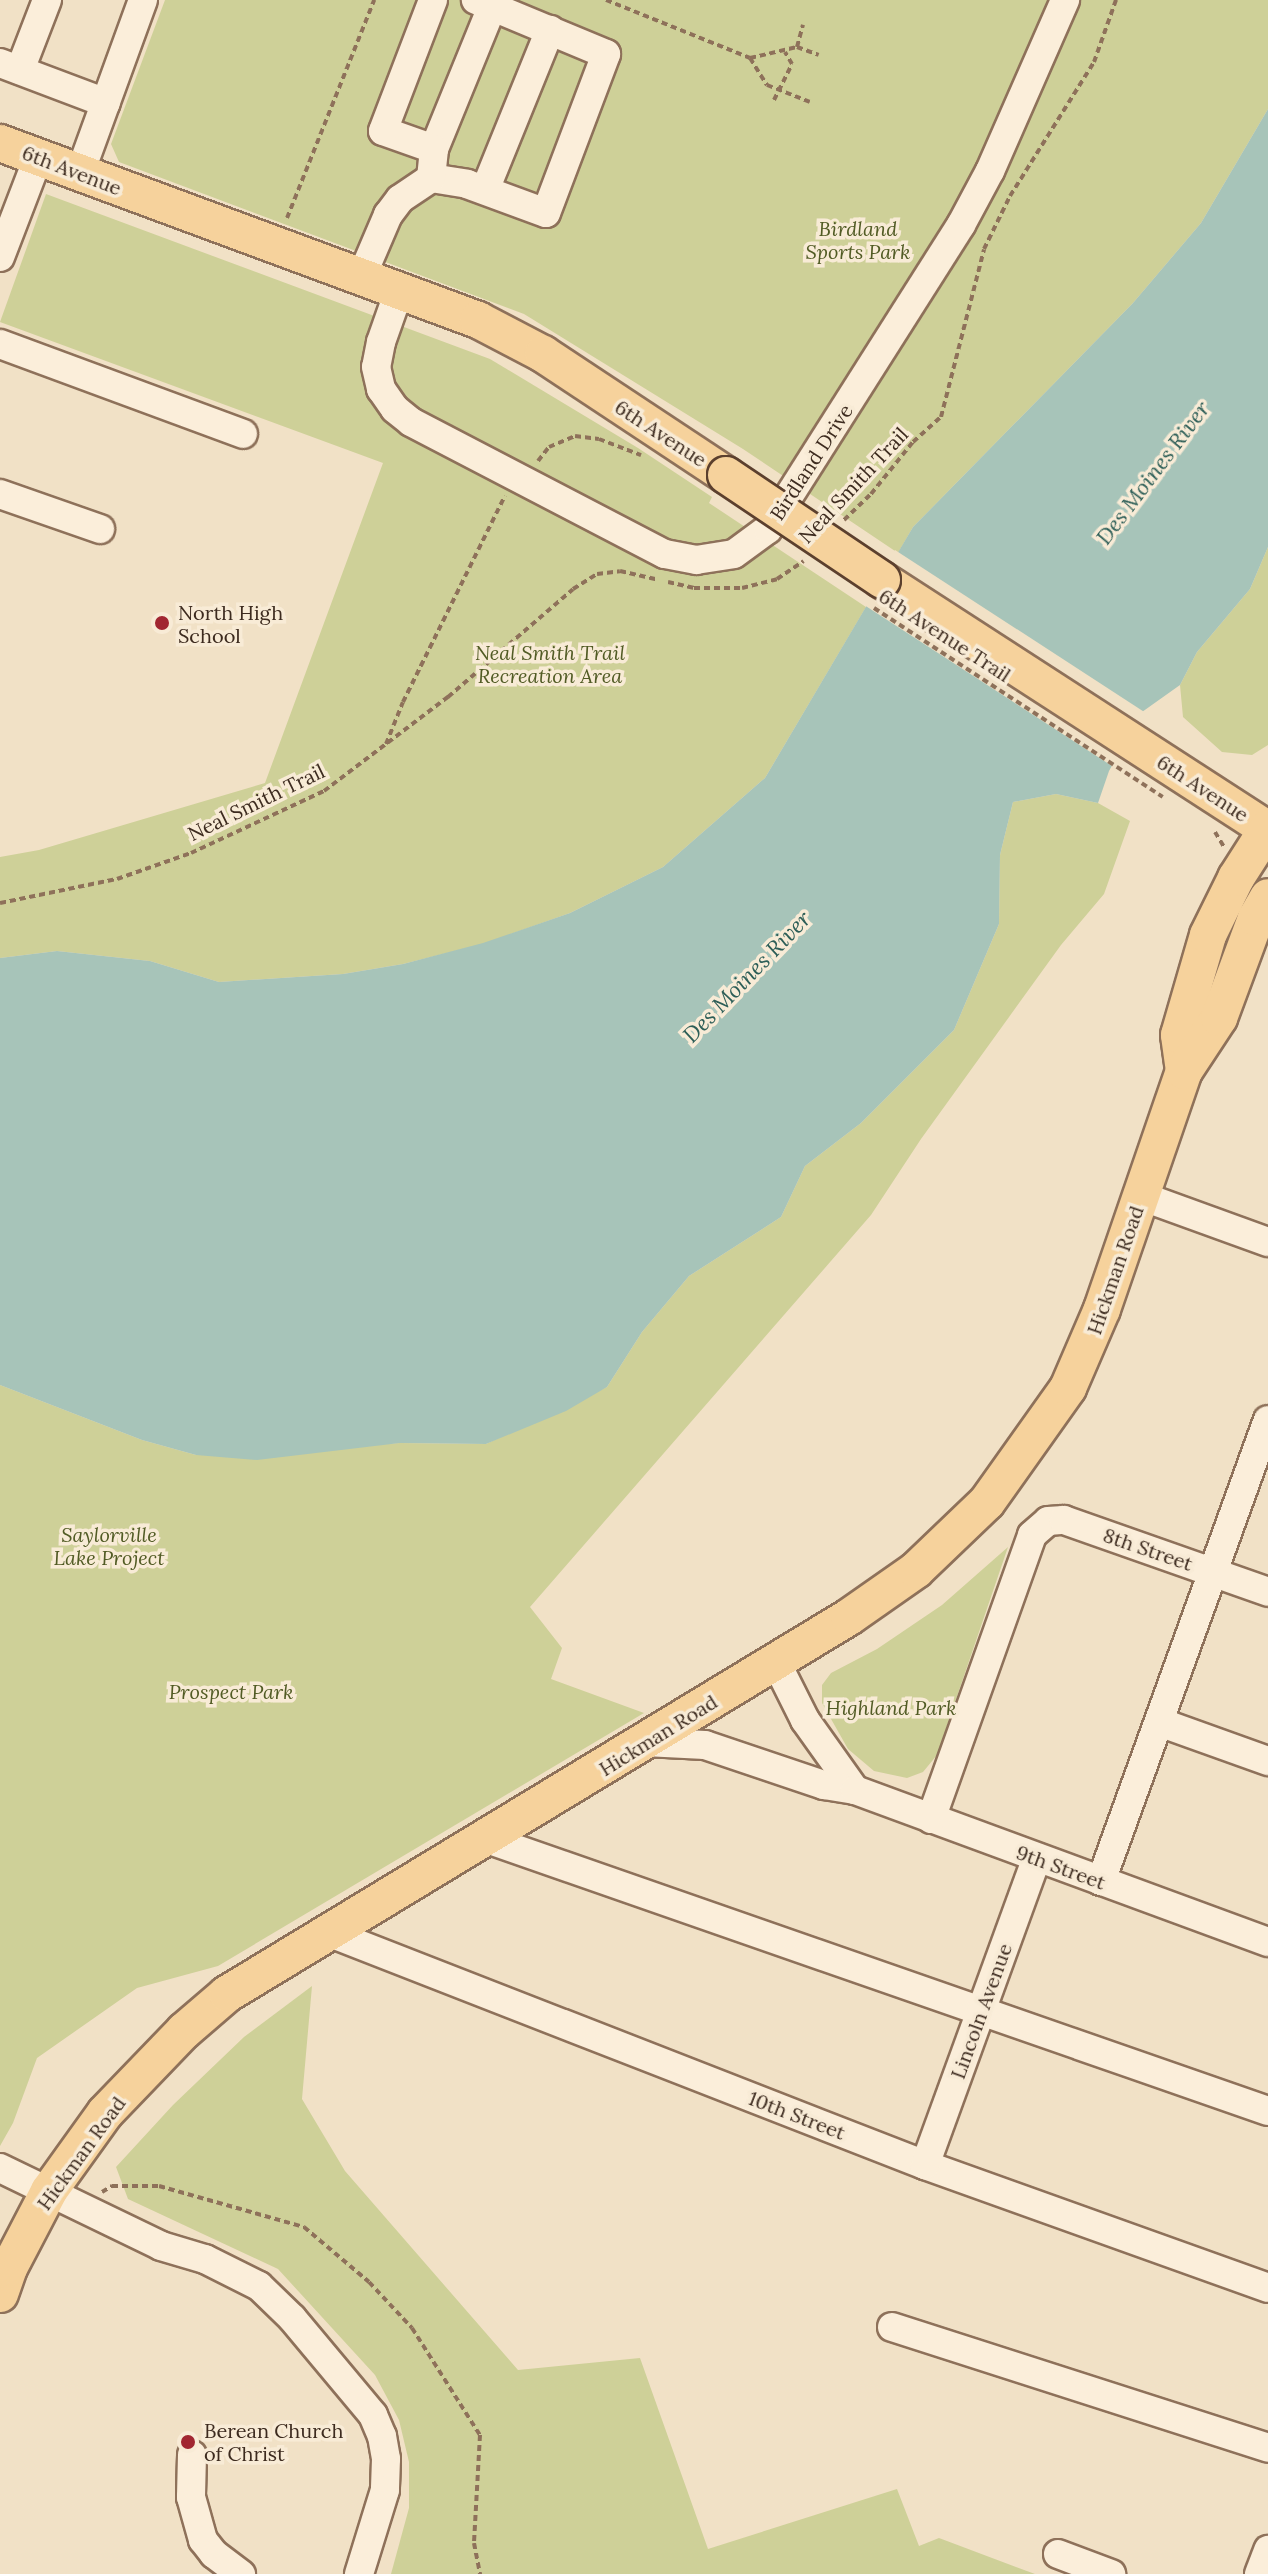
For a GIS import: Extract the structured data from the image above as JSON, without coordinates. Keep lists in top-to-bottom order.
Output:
{
  "streets": {
    "main road": ["6th Avenue", "Hickman Road"],
    "street": [
      "Birdland Drive",
      "8th Street",
      "9th Street",
      "Lincoln Avenue",
      "10th Street"
    ],
    "path": ["Neal Smith Trail", "6th Avenue Trail"]
  },
  "crossings": [
    ["6th Avenue", "Birdland Drive"],
    ["6th Avenue", "6th Avenue Trail"],
    ["6th Avenue", "Hickman Road"],
    ["Hickman Road", "9th Street"],
    ["Hickman Road", "10th Street"],
    ["8th Street", "9th Street"],
    ["9th Street", "Lincoln Avenue"],
    ["Lincoln Avenue", "10th Street"]
  ],
  "water": ["Des Moines River"],
  "parks": [
    "Birdland Sports Park",
    "Neal Smith Trail Recreation Area",
    "Saylorville Lake Project",
    "Prospect Park",
    "Highland Park"
  ],
  "places": ["North High School", "Berean Church of Christ"]
}
